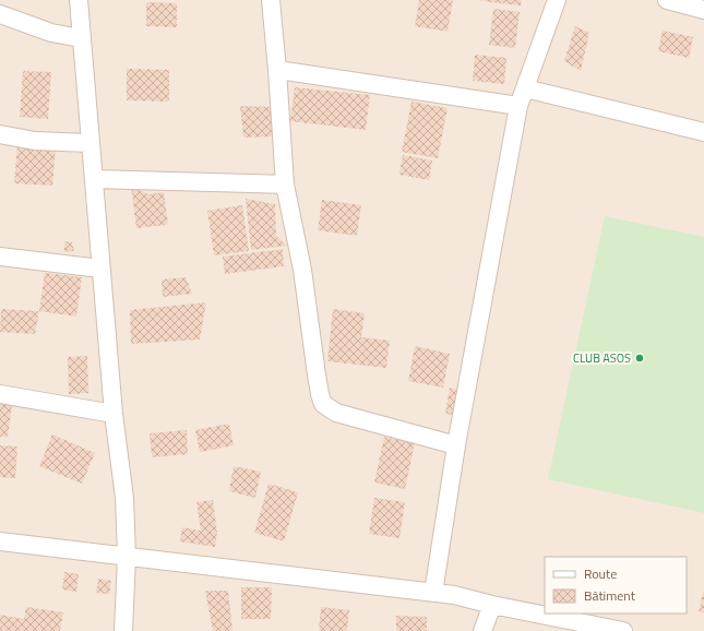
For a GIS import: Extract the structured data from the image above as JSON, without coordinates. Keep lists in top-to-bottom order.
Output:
{
  "places": ["CLUB ASOS"],
  "legend": ["Route", "Bâtiment"]
}
